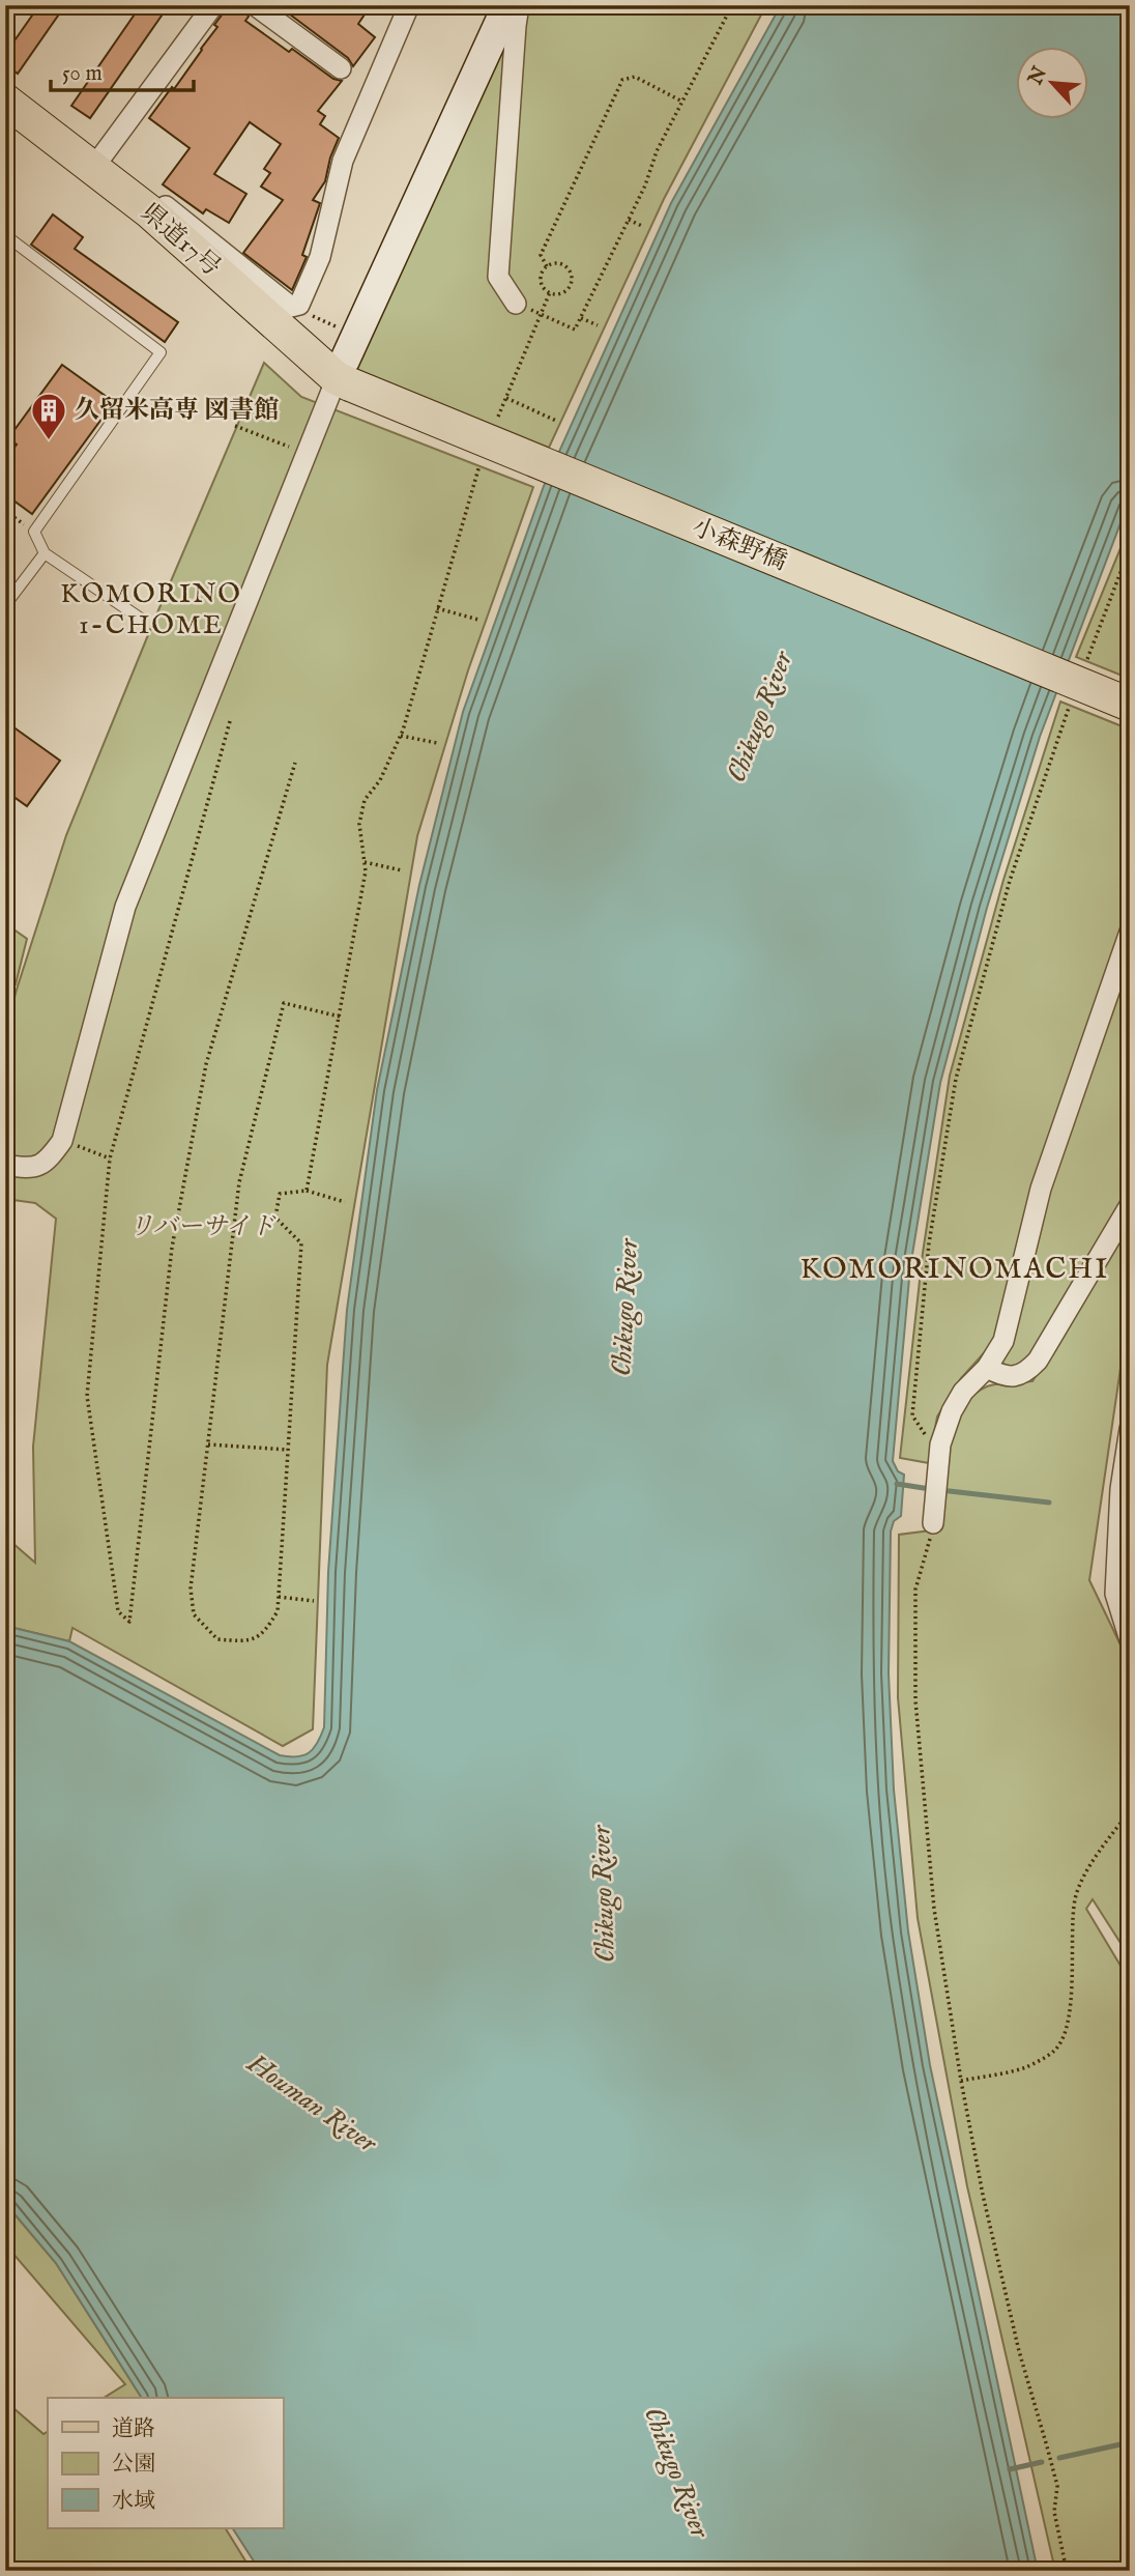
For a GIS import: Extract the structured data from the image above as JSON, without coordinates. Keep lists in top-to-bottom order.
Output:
{
  "streets": {
    "main road": ["県道17号", "小森野橋"]
  },
  "crossings": [
    ["県道17号", "小森野橋"]
  ],
  "districts": ["KOMORINO 1-CHOME", "KOMORINOMACHI"],
  "water": ["Chikugo River", "Houman River"],
  "parks": ["リバーサイド"],
  "places": {
    "building": ["久留米高専 図書館"]
  },
  "legend": ["道路", "公園", "水域"],
  "scale_bar": "50 m",
  "north": "top left"
}
